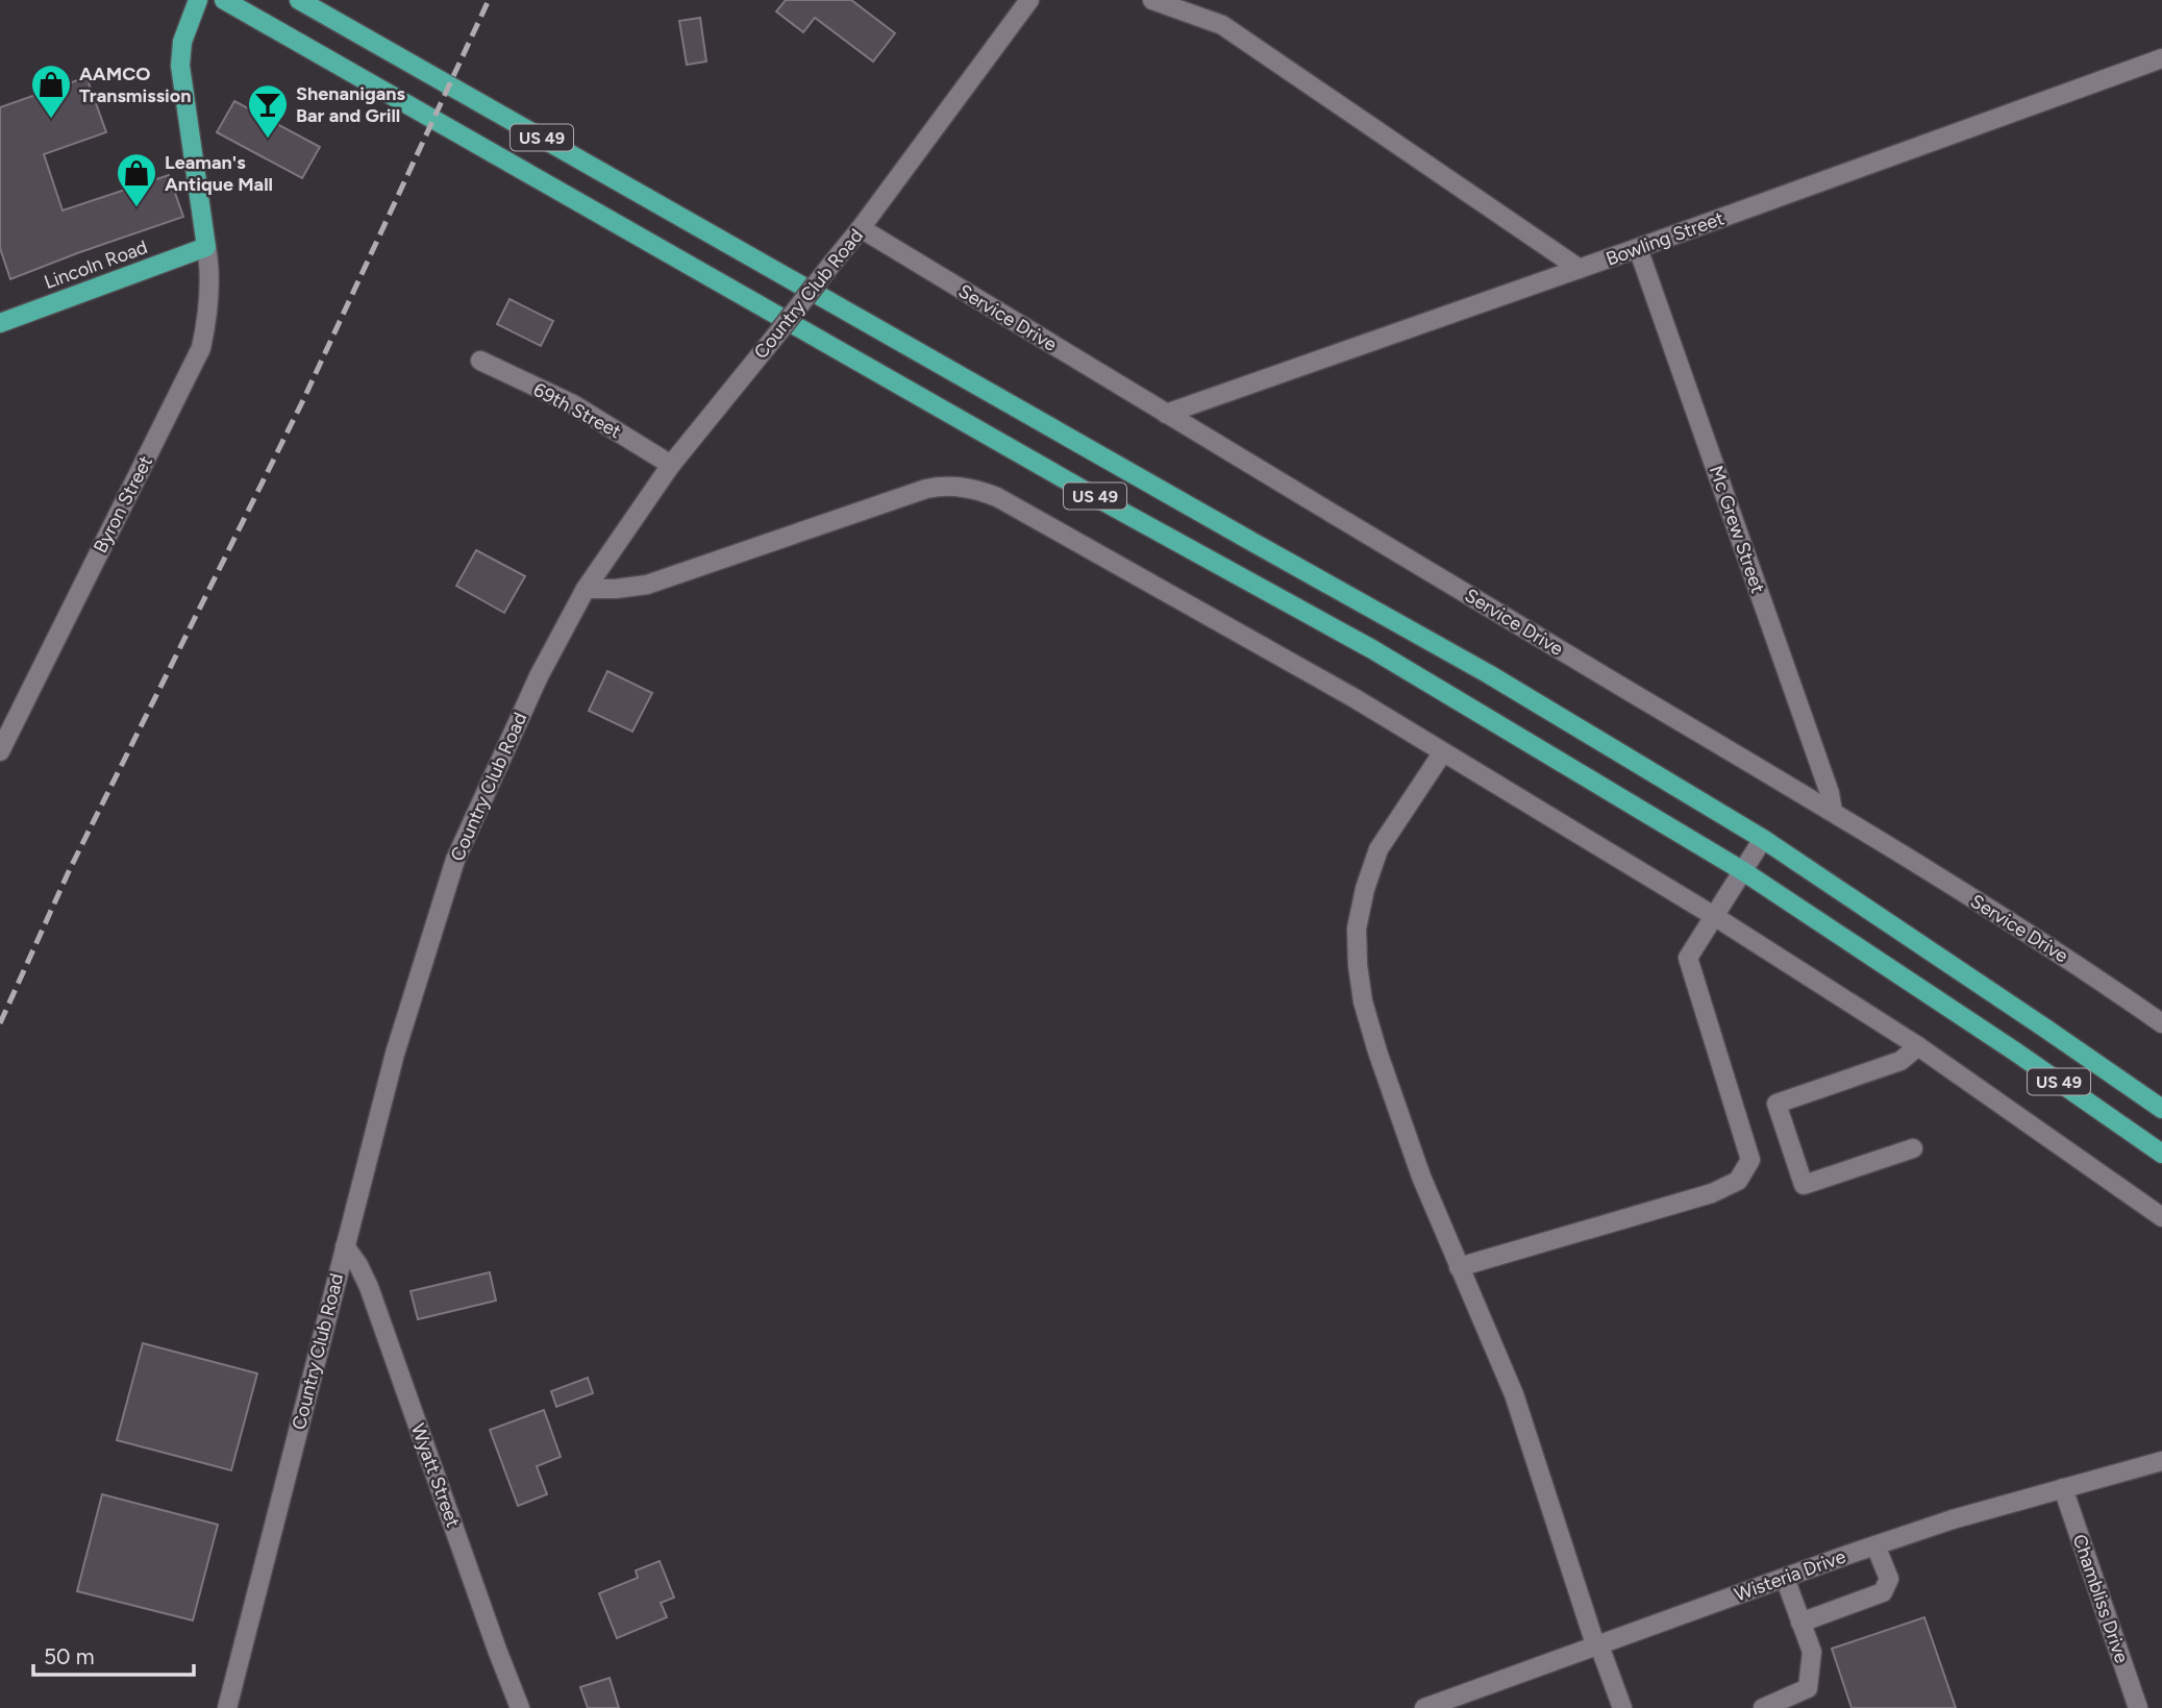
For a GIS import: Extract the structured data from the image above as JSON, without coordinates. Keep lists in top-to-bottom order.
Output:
{
  "streets": {
    "main road": ["US 49", "Lincoln Road"],
    "street": [
      "Bowling Street",
      "Country Club Road",
      "Service Drive",
      "69th Street",
      "Byron Street",
      "Mc Grew Street",
      "Wyatt Street",
      "Wisteria Drive",
      "Chambliss Drive"
    ]
  },
  "crossings": [
    ["Bowling Street", "Service Drive"],
    ["Bowling Street", "Mc Grew Street"],
    ["Lincoln Road", "Byron Street"],
    ["Country Club Road", "Service Drive"],
    ["Country Club Road", "69th Street"],
    ["Country Club Road", "Wyatt Street"],
    ["Service Drive", "Mc Grew Street"],
    ["Wisteria Drive", "Chambliss Drive"]
  ],
  "places": {
    "shop": ["AAMCO Transmission", "Leaman's Antique Mall"],
    "bar": ["Shenanigans Bar and Grill"]
  },
  "scale_bar": "50 m"
}
